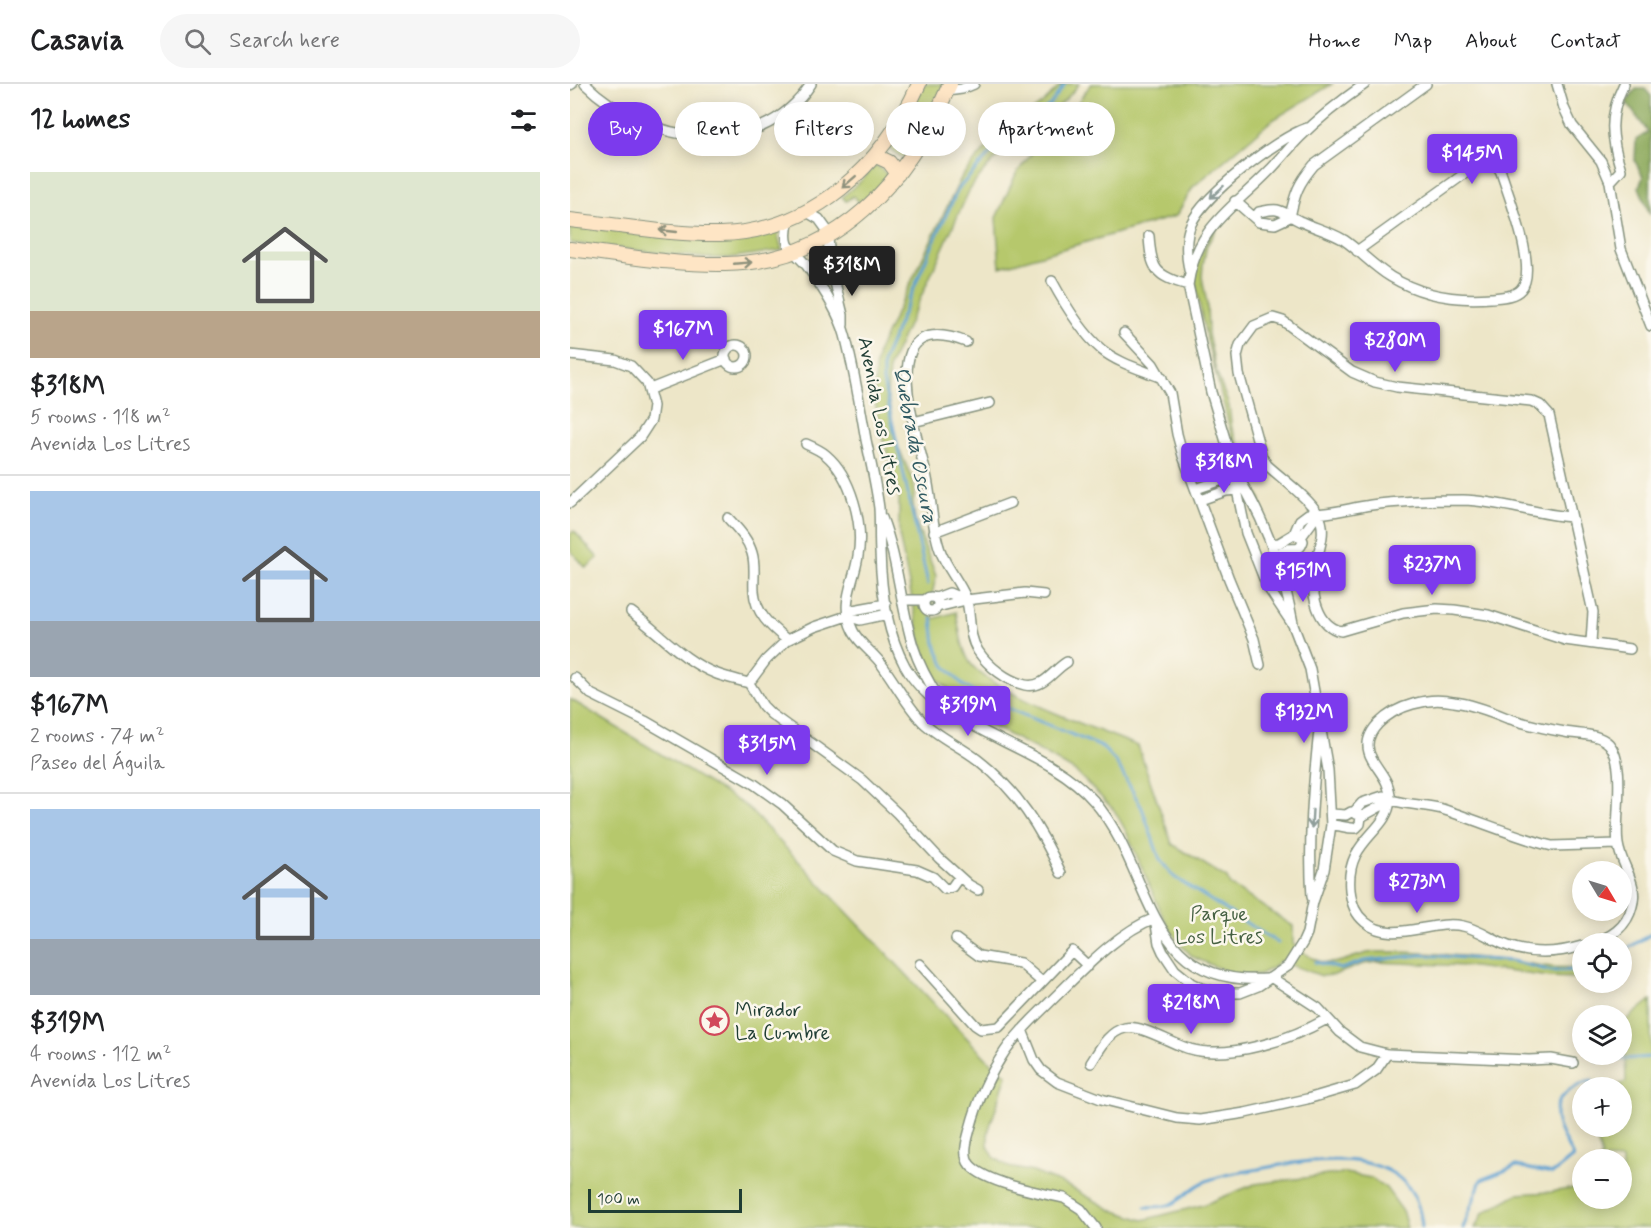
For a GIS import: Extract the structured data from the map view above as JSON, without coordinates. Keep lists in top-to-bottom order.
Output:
{
  "streets": {
    "street": ["Avenida Los Litres"]
  },
  "water": ["Quebrada Oscura"],
  "parks": ["Parque Los Litres"],
  "places": {
    "place": ["Mirador La Cumbre"]
  },
  "scale_bar": "100 m",
  "north": "bottom right",
  "page": {
    "header": "Casavia",
    "search": "Search here",
    "nav": [
      "Home",
      "Map",
      "About",
      "Contact"
    ],
    "heading": "12 homes",
    "chip": [
      "Buy",
      "Rent",
      "Filters",
      "New",
      "Apartment"
    ],
    "price": [
      "$145M",
      "$318M",
      "$167M",
      "$280M",
      "$318M",
      "$237M",
      "$151M",
      "$319M",
      "$132M",
      "$315M",
      "$273M",
      "$218M"
    ],
    "list": [
      {
        "name": "$318M",
        "note": "5 rooms · 118 m² · Avenida Los Litres"
      },
      {
        "name": "$167M",
        "note": "2 rooms · 74 m² · Paseo del Águila"
      },
      {
        "name": "$319M",
        "note": "4 rooms · 112 m² · Avenida Los Litres"
      }
    ],
    "map_buttons": ["+", "−"],
    "scale": "100 m"
  }
}
